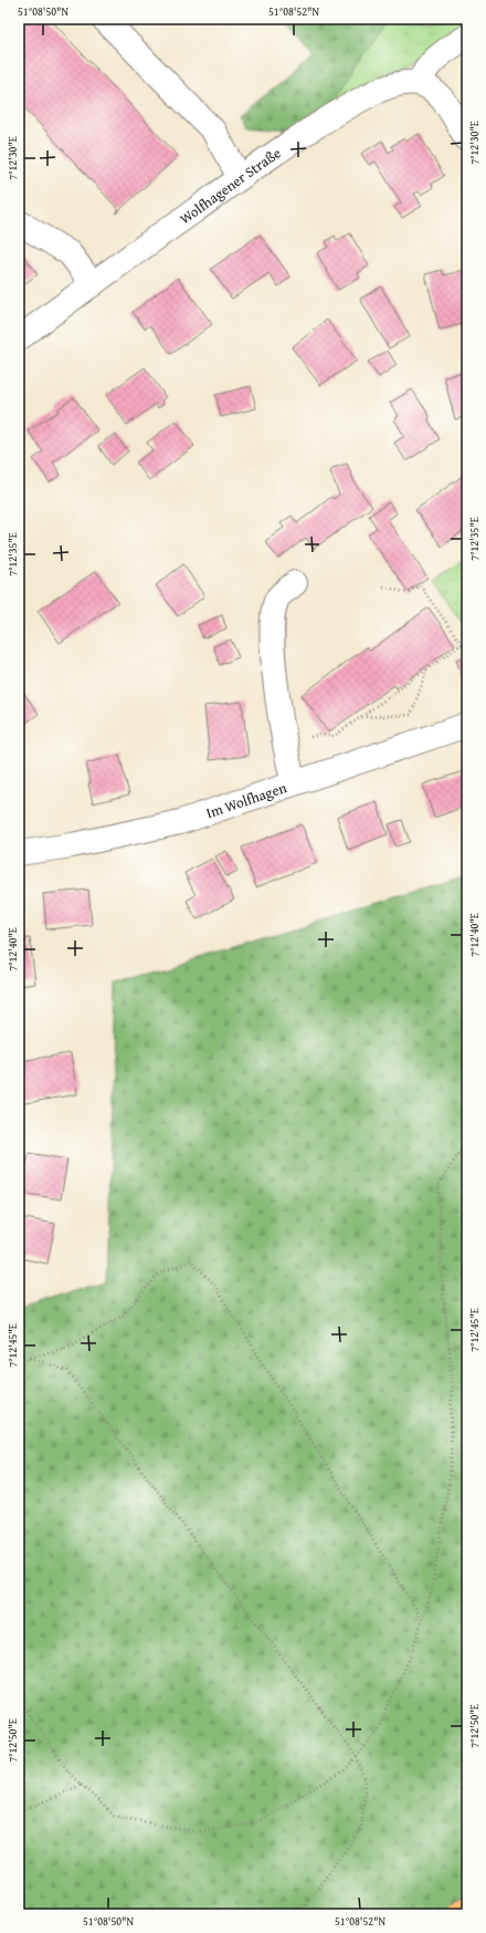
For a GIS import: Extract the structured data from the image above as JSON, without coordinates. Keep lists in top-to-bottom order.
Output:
{
  "streets": {
    "street": ["Wolfhagener Straße", "Im Wolfhagen"]
  },
  "coordinates": [
    "51°08'50\"N",
    "51°08'52\"N",
    "7°12'30\"E",
    "7°12'35\"E",
    "7°12'40\"E",
    "7°12'45\"E",
    "7°12'50\"E"
  ]
}
